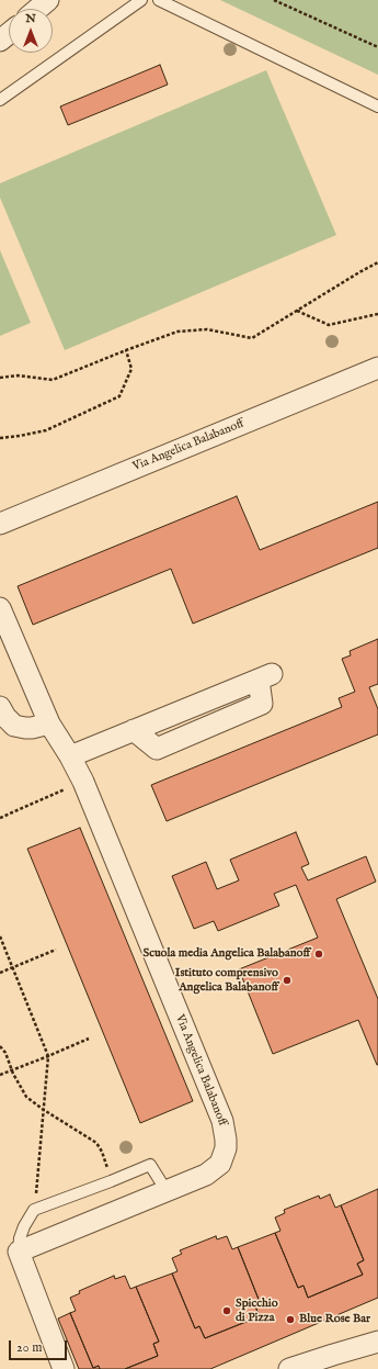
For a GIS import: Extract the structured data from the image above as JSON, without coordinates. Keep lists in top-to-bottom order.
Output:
{
  "streets": {
    "street": ["Via Angelica Balabanoff"]
  },
  "places": [
    "Scuola media Angelica Balabanoff",
    "Istituto comprensivo Angelica Balabanoff",
    "Spicchio di Pizza",
    "Blue Rose Bar"
  ],
  "scale_bar": "20 m",
  "north": "top"
}
